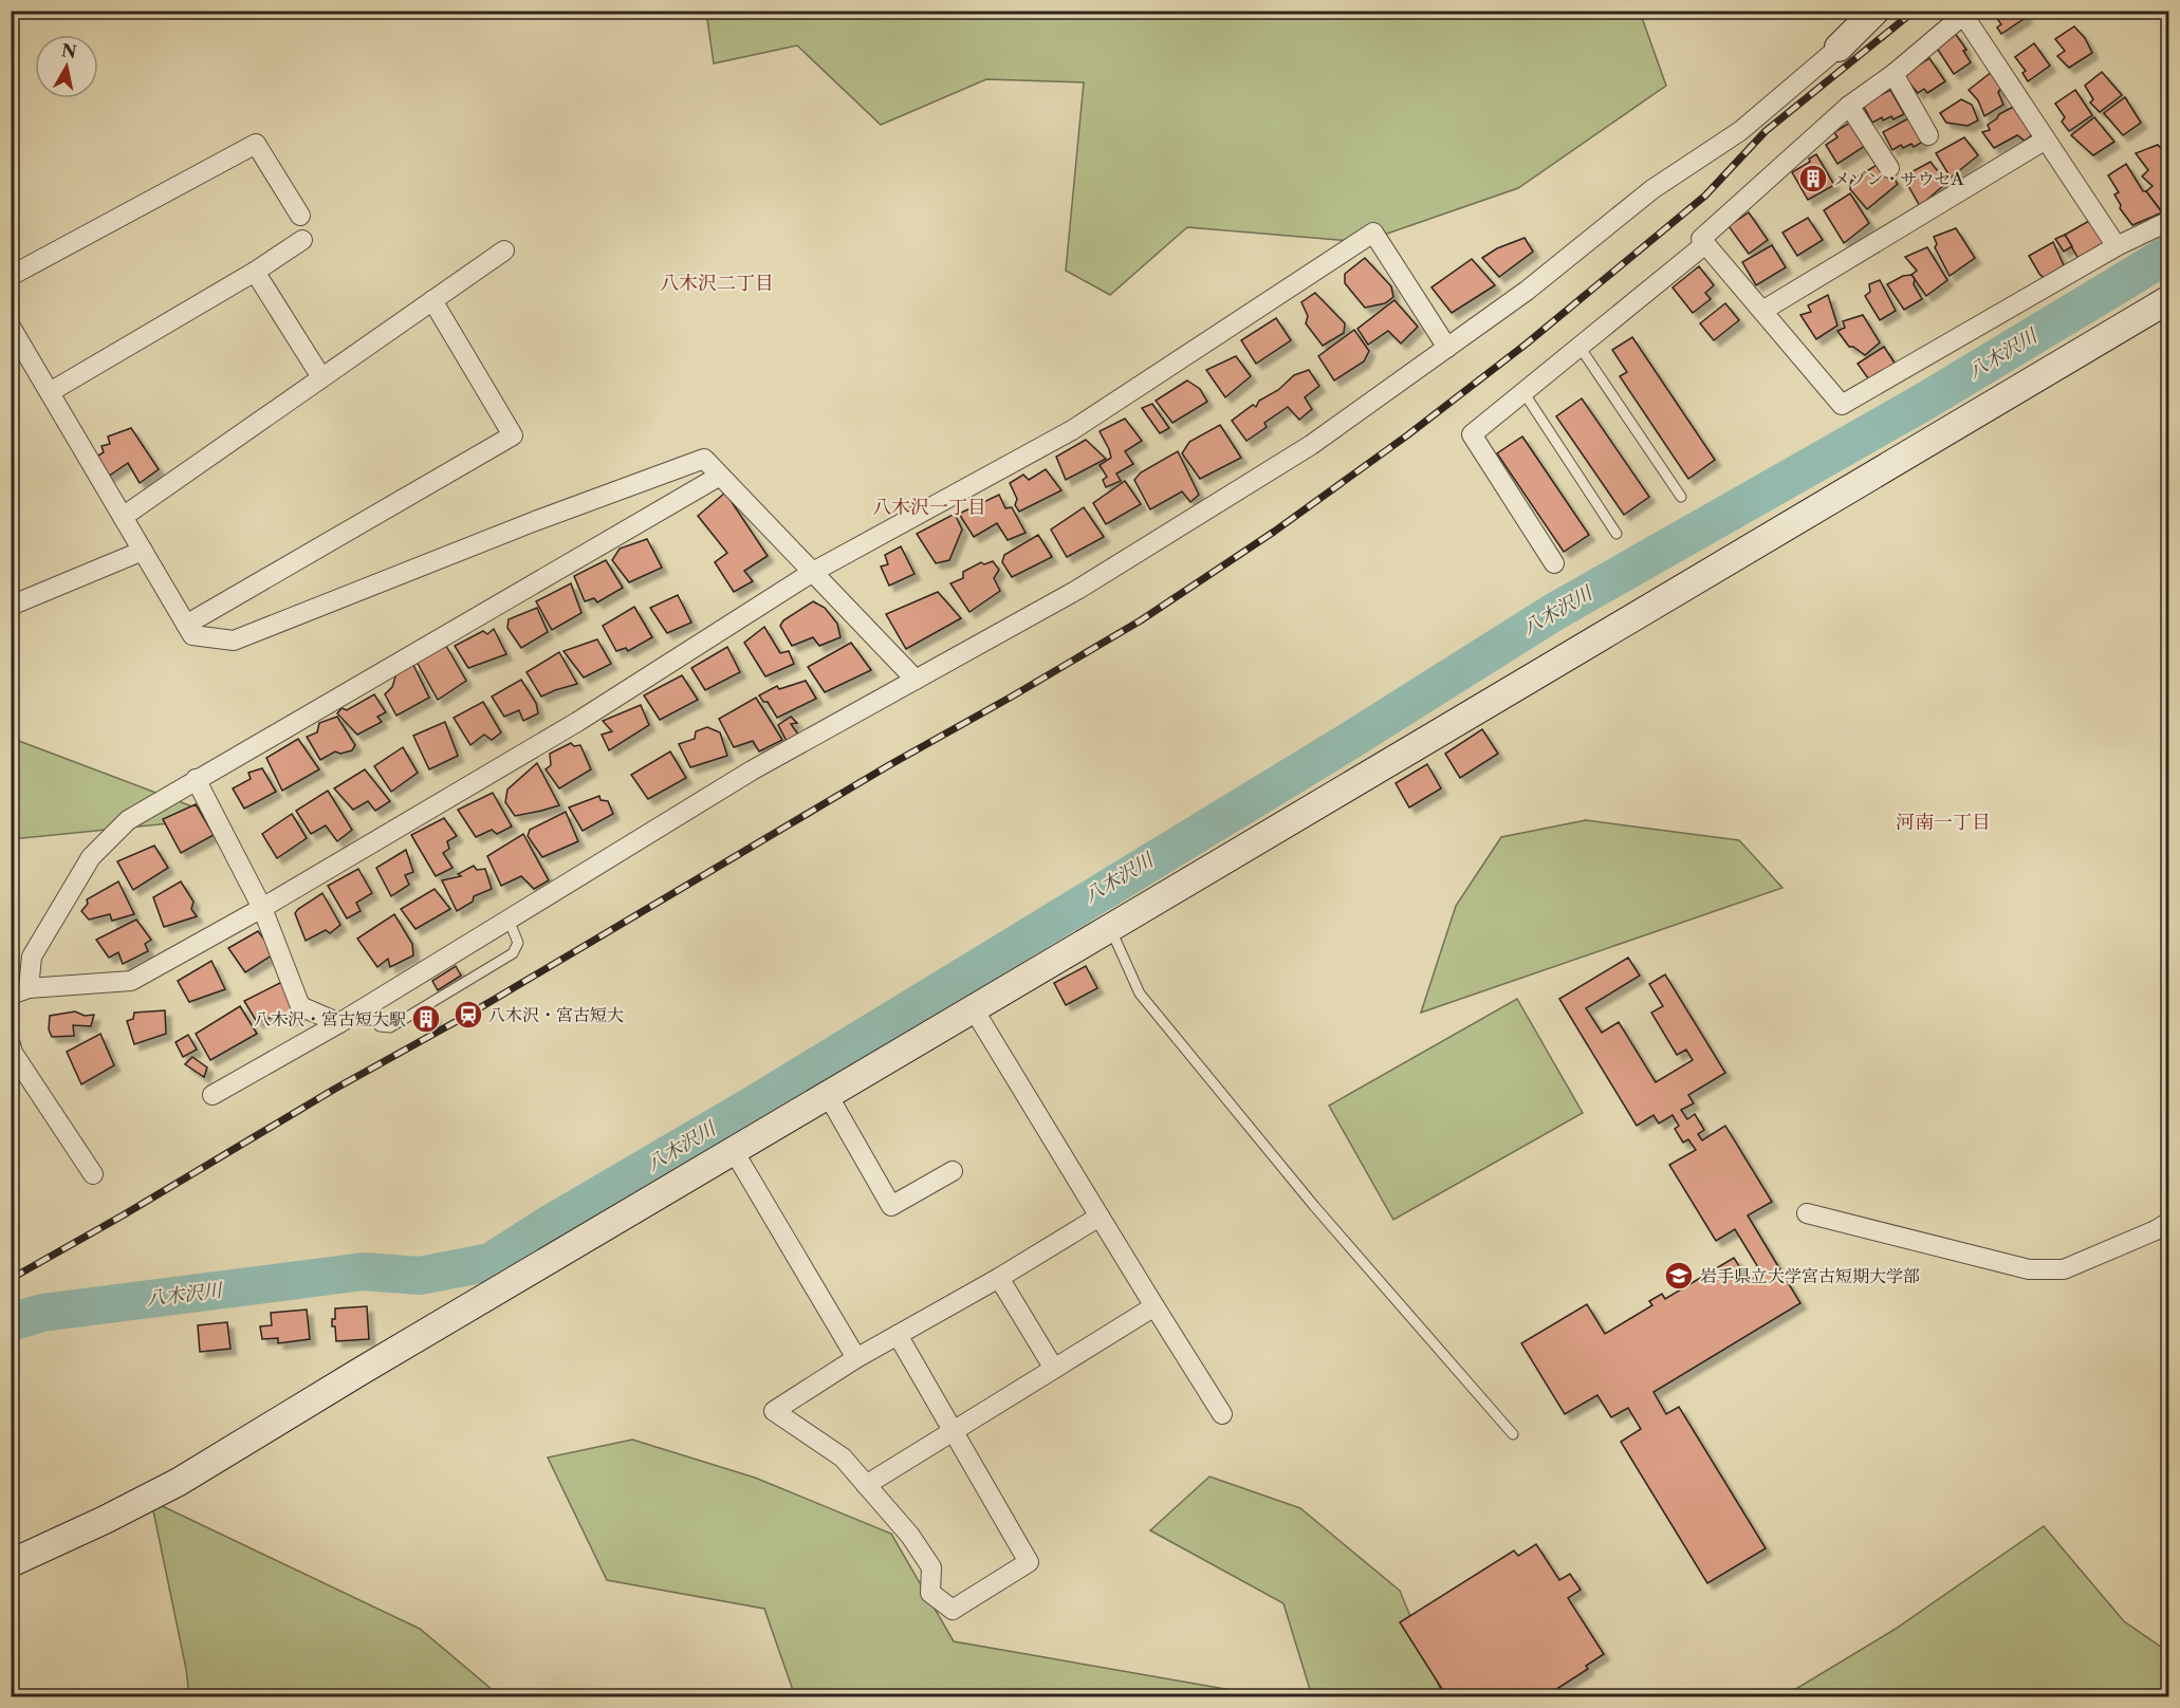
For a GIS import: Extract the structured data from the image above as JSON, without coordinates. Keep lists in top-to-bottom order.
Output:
{
  "districts": ["八木沢二丁目", "八木沢一丁目", "河南一丁目"],
  "water": ["八木沢川"],
  "places": {
    "building": ["メゾン・サウセA", "八木沢・宮古短大駅"],
    "station": ["八木沢・宮古短大"],
    "school or university": ["岩手県立大学宮古短期大学部"]
  },
  "north": "top"
}
